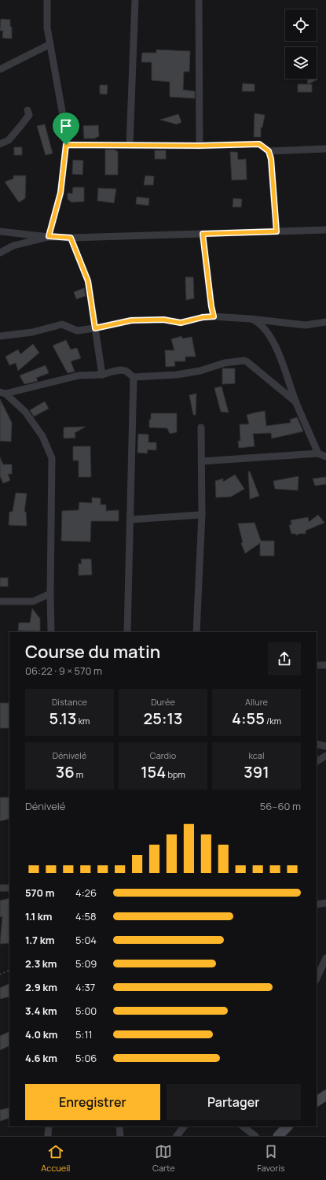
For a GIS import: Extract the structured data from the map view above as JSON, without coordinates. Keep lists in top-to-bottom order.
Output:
{
  "page": {
    "heading": ["Course du matin", "06:22 · 9 × 570 m"],
    "stats": [
      ["Distance", "5.13 km"],
      ["Durée", "25:13"],
      ["Allure", "4:55 /km"],
      ["Dénivelé", "36 m"],
      ["Cardio", "154 bpm"],
      ["kcal", "391"]
    ],
    "chart": ["Dénivelé", "56–60 m"],
    "list": [
      {
        "name": "570 m",
        "note": "4:26"
      },
      {
        "name": "1.1 km",
        "note": "4:58"
      },
      {
        "name": "1.7 km",
        "note": "5:04"
      },
      {
        "name": "2.3 km",
        "note": "5:09"
      },
      {
        "name": "2.9 km",
        "note": "4:37"
      },
      {
        "name": "3.4 km",
        "note": "5:00"
      },
      {
        "name": "4.0 km",
        "note": "5:11"
      },
      {
        "name": "4.6 km",
        "note": "5:06"
      }
    ],
    "buttons": ["Enregistrer", "Partager"],
    "tabs": ["Accueil", "Carte", "Favoris"]
  }
}
